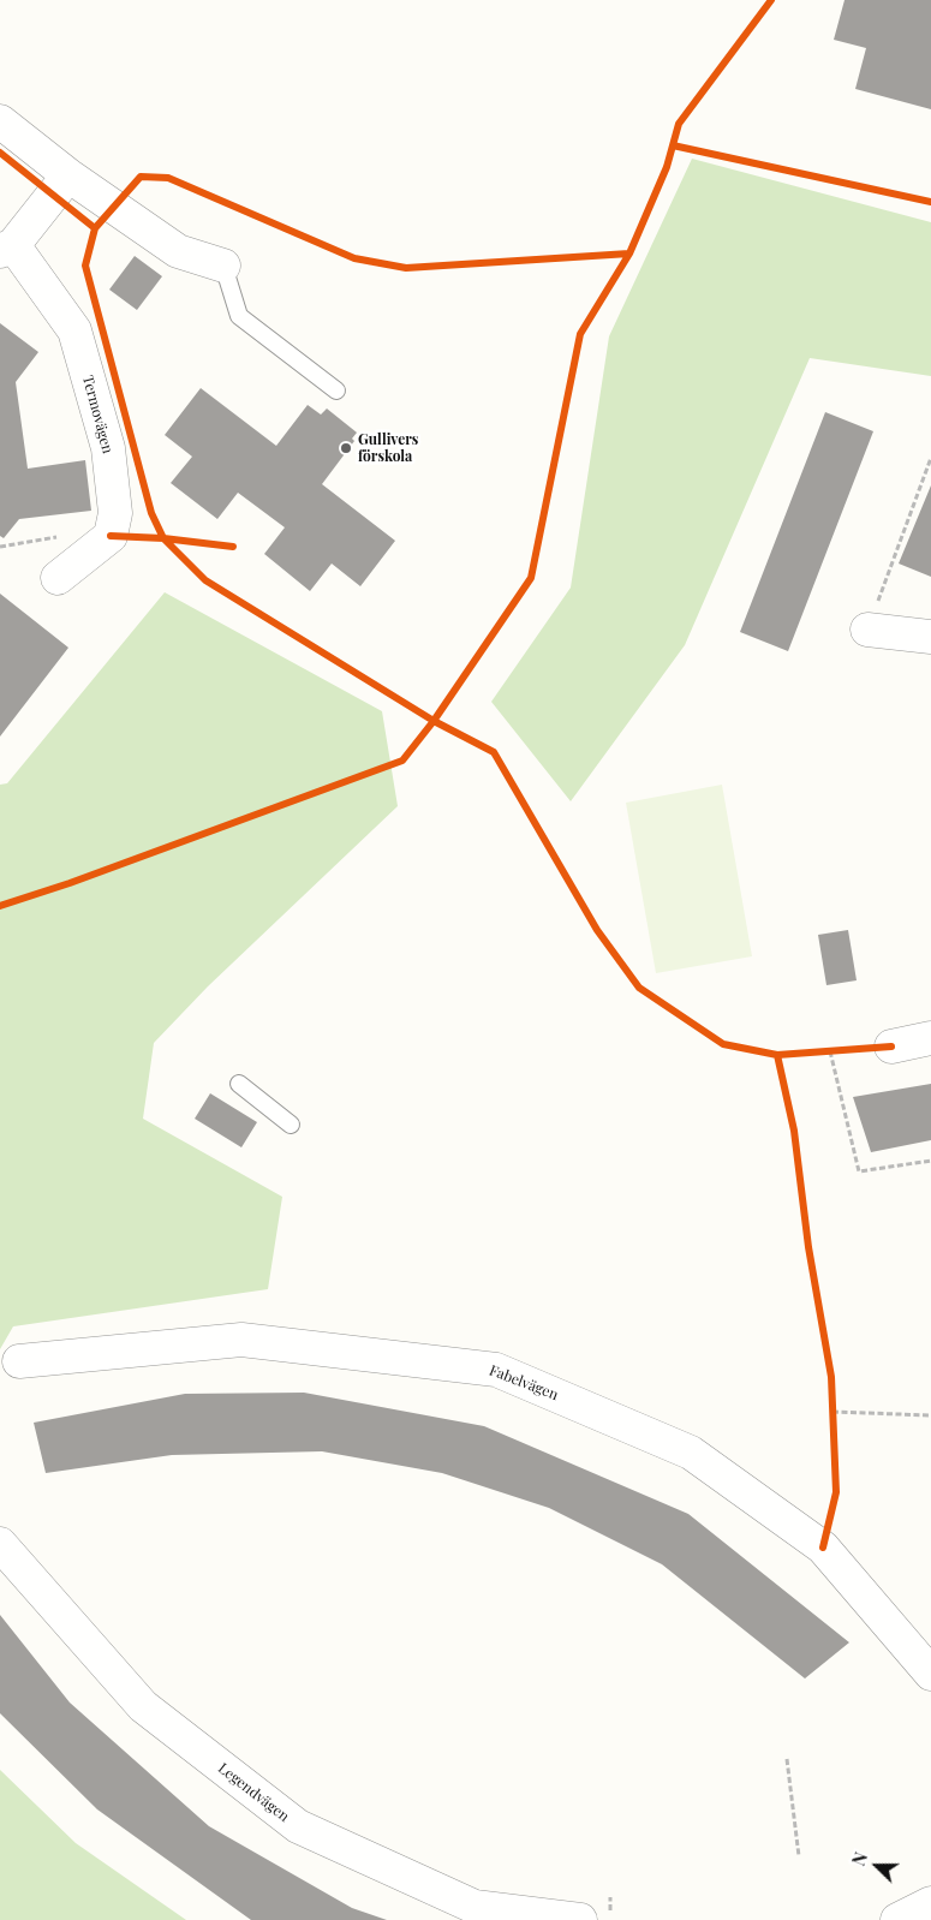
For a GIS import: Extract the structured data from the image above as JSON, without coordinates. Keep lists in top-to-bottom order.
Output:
{
  "streets": {
    "street": ["Termovägen", "Fabelvägen", "Legendvägen"]
  },
  "places": ["Gullivers förskola"],
  "north": "left"
}
